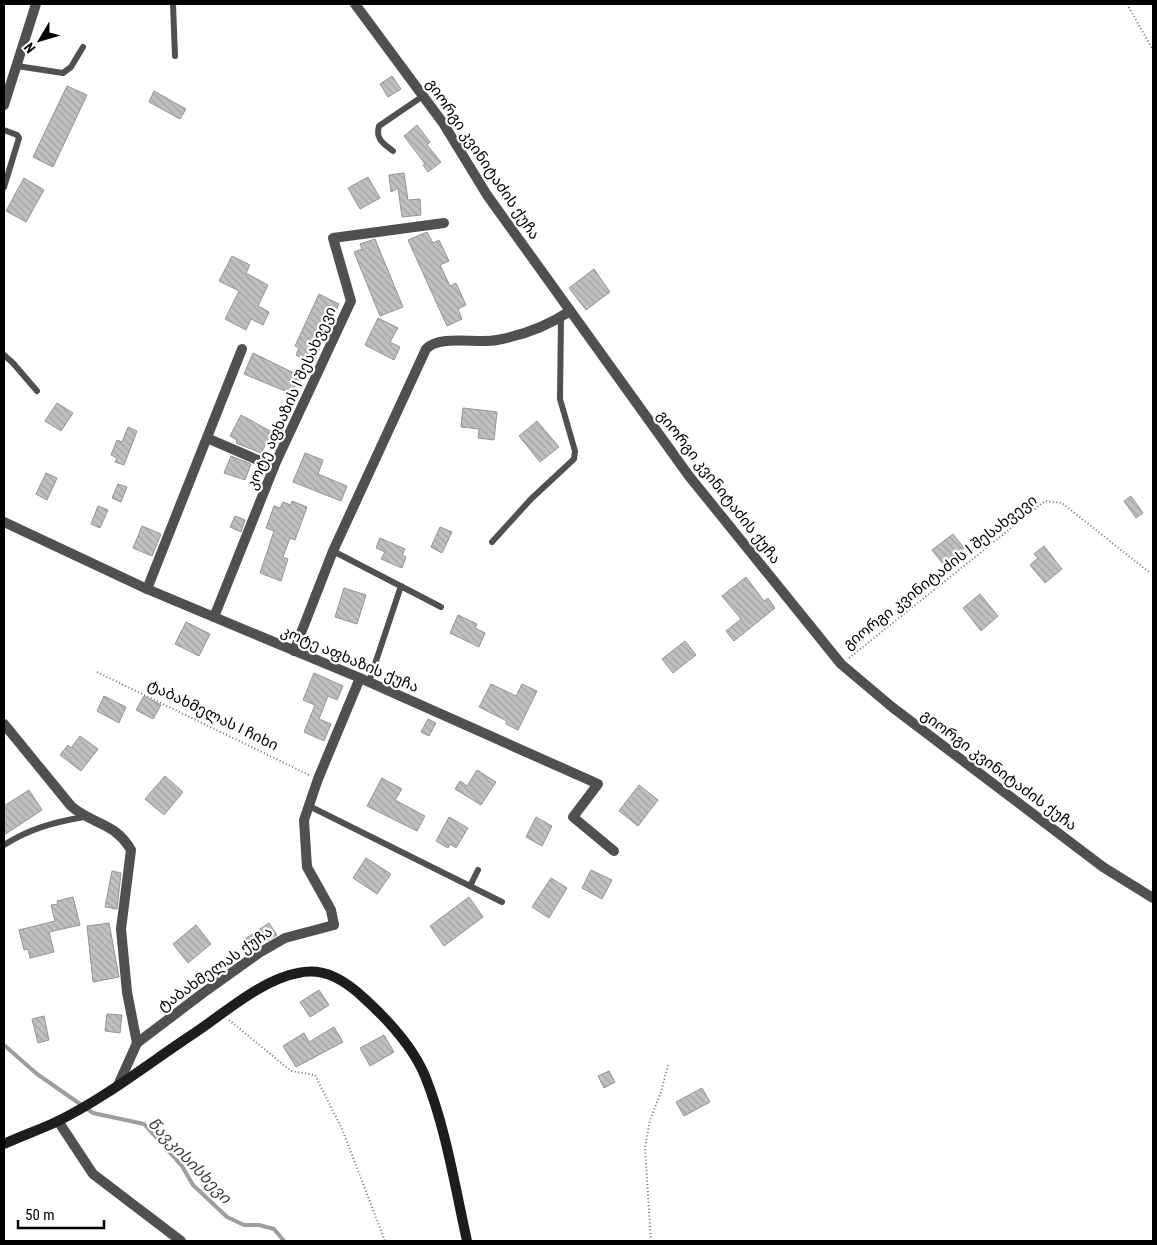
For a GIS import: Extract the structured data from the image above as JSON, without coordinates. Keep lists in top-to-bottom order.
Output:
{
  "streets": {
    "street": [
      "გიორგი კვინიტაძის ქუჩა",
      "კოტე აფხაზის I შესახვევი",
      "კოტე აფხაზის ქუჩა",
      "ტაბახმელას ქუჩა"
    ],
    "path": ["გიორგი კვინიტაძის I შესახვევი", "ტაბახმელას I ჩიხი"]
  },
  "crossings": [
    ["გიორგი კვინიტაძის ქუჩა", "გიორგი კვინიტაძის I შესახვევი"],
    ["კოტე აფხაზის I შესახვევი", "კოტე აფხაზის ქუჩა"],
    ["კოტე აფხაზის ქუჩა", "ტაბახმელას ქუჩა"],
    ["ტაბახმელას I ჩიხი", "ტაბახმელას ქუჩა"]
  ],
  "water": ["წავკისისხევი"],
  "scale_bar": "50 m",
  "north": "bottom left"
}
